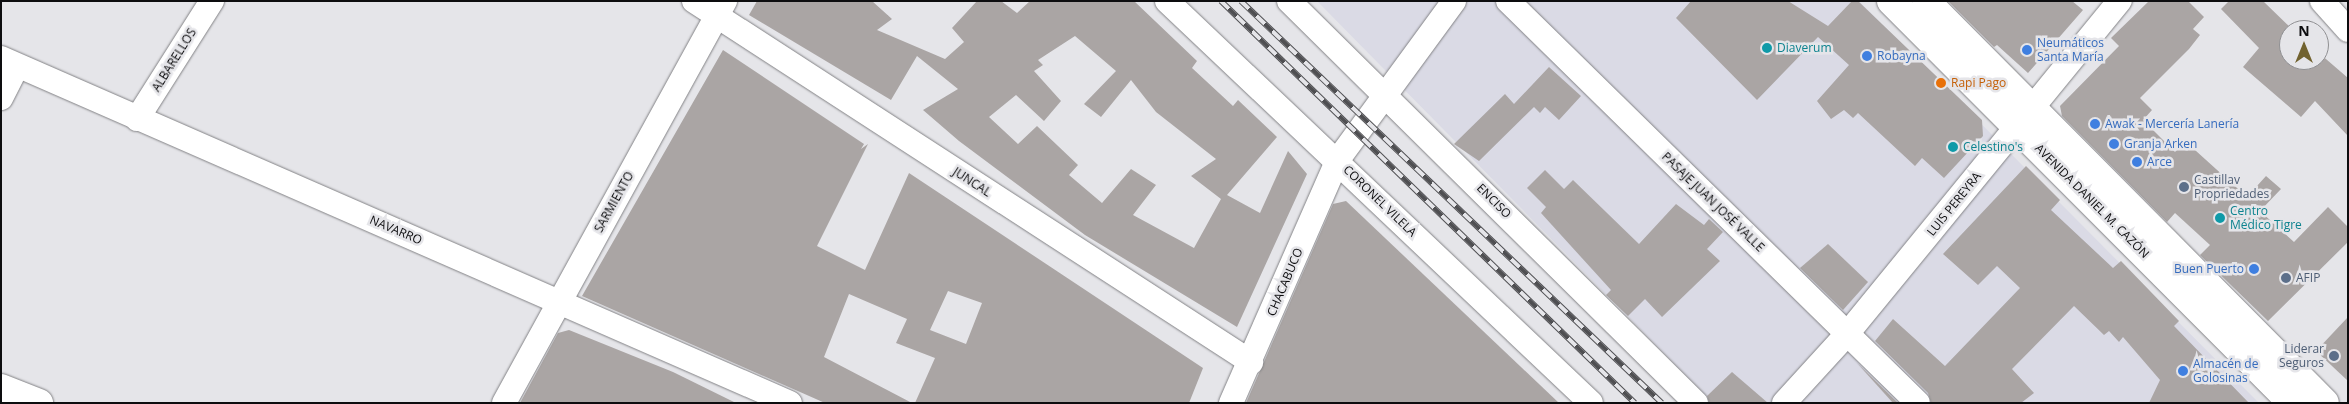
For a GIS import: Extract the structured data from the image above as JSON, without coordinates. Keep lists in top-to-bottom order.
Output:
{
  "streets": {
    "main road": ["AVENIDA DANIEL M. CAZÓN"],
    "street": [
      "ALBARELLOS",
      "JUNCAL",
      "CORONEL VILELA",
      "ENCISO",
      "SARMIENTO",
      "PASAJE JUAN JOSÉ VALLE",
      "LUIS PEREYRA",
      "NAVARRO",
      "CHACABUCO"
    ]
  },
  "crossings": [
    ["ALBARELLOS", "NAVARRO"],
    ["JUNCAL", "SARMIENTO"],
    ["JUNCAL", "CHACABUCO"],
    ["CORONEL VILELA", "CHACABUCO"],
    ["ENCISO", "CHACABUCO"],
    ["AVENIDA DANIEL M. CAZÓN", "LUIS PEREYRA"],
    ["SARMIENTO", "NAVARRO"],
    ["PASAJE JUAN JOSÉ VALLE", "LUIS PEREYRA"]
  ],
  "places": [
    "Diaverum",
    "Neumáticos Santa María",
    "Robayna",
    "Rapi Pago",
    "Awak - Mercería Lanería",
    "Granja Arken",
    "Celestino's",
    "Arce",
    "Castillav Propriedades",
    "Centro Médico Tigre",
    "Buen Puerto",
    "AFIP",
    "Liderar Seguros",
    "Almacén de Golosinas"
  ],
  "north": "top"
}
